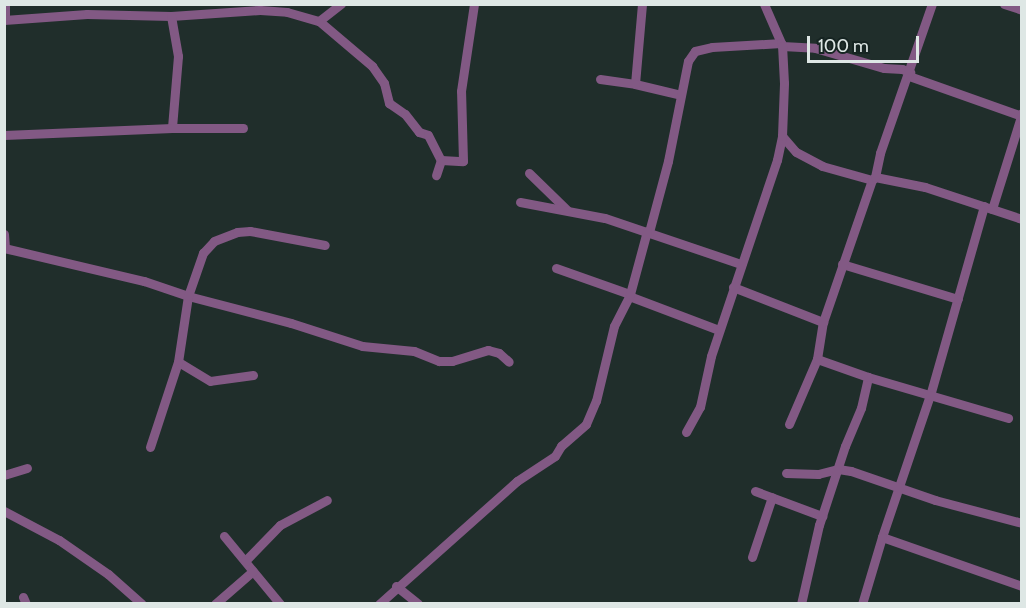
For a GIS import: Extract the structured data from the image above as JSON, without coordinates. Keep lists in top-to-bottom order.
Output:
{
  "scale_bar": "100 m"
}
